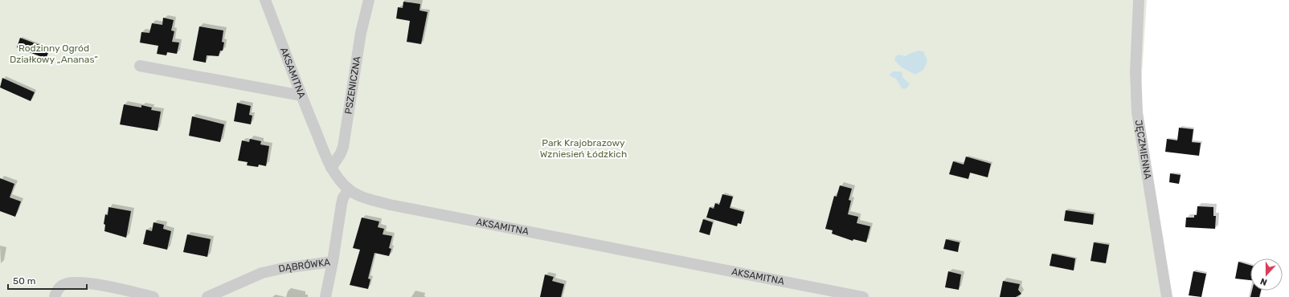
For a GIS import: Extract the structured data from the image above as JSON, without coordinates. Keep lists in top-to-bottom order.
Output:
{
  "streets": {
    "street": [
      "AKSAMITNA",
      "PSZENICZNA",
      "JĘCZMIENNA",
      "DĄBRÓWKA"
    ]
  },
  "crossings": [
    ["AKSAMITNA", "PSZENICZNA"],
    ["AKSAMITNA", "DĄBRÓWKA"]
  ],
  "parks": ["Rodzinny Ogród Działkowy „Ananas”", "Park Krajobrazowy Wzniesień Łódzkich"],
  "scale_bar": "50 m",
  "north": "bottom"
}
